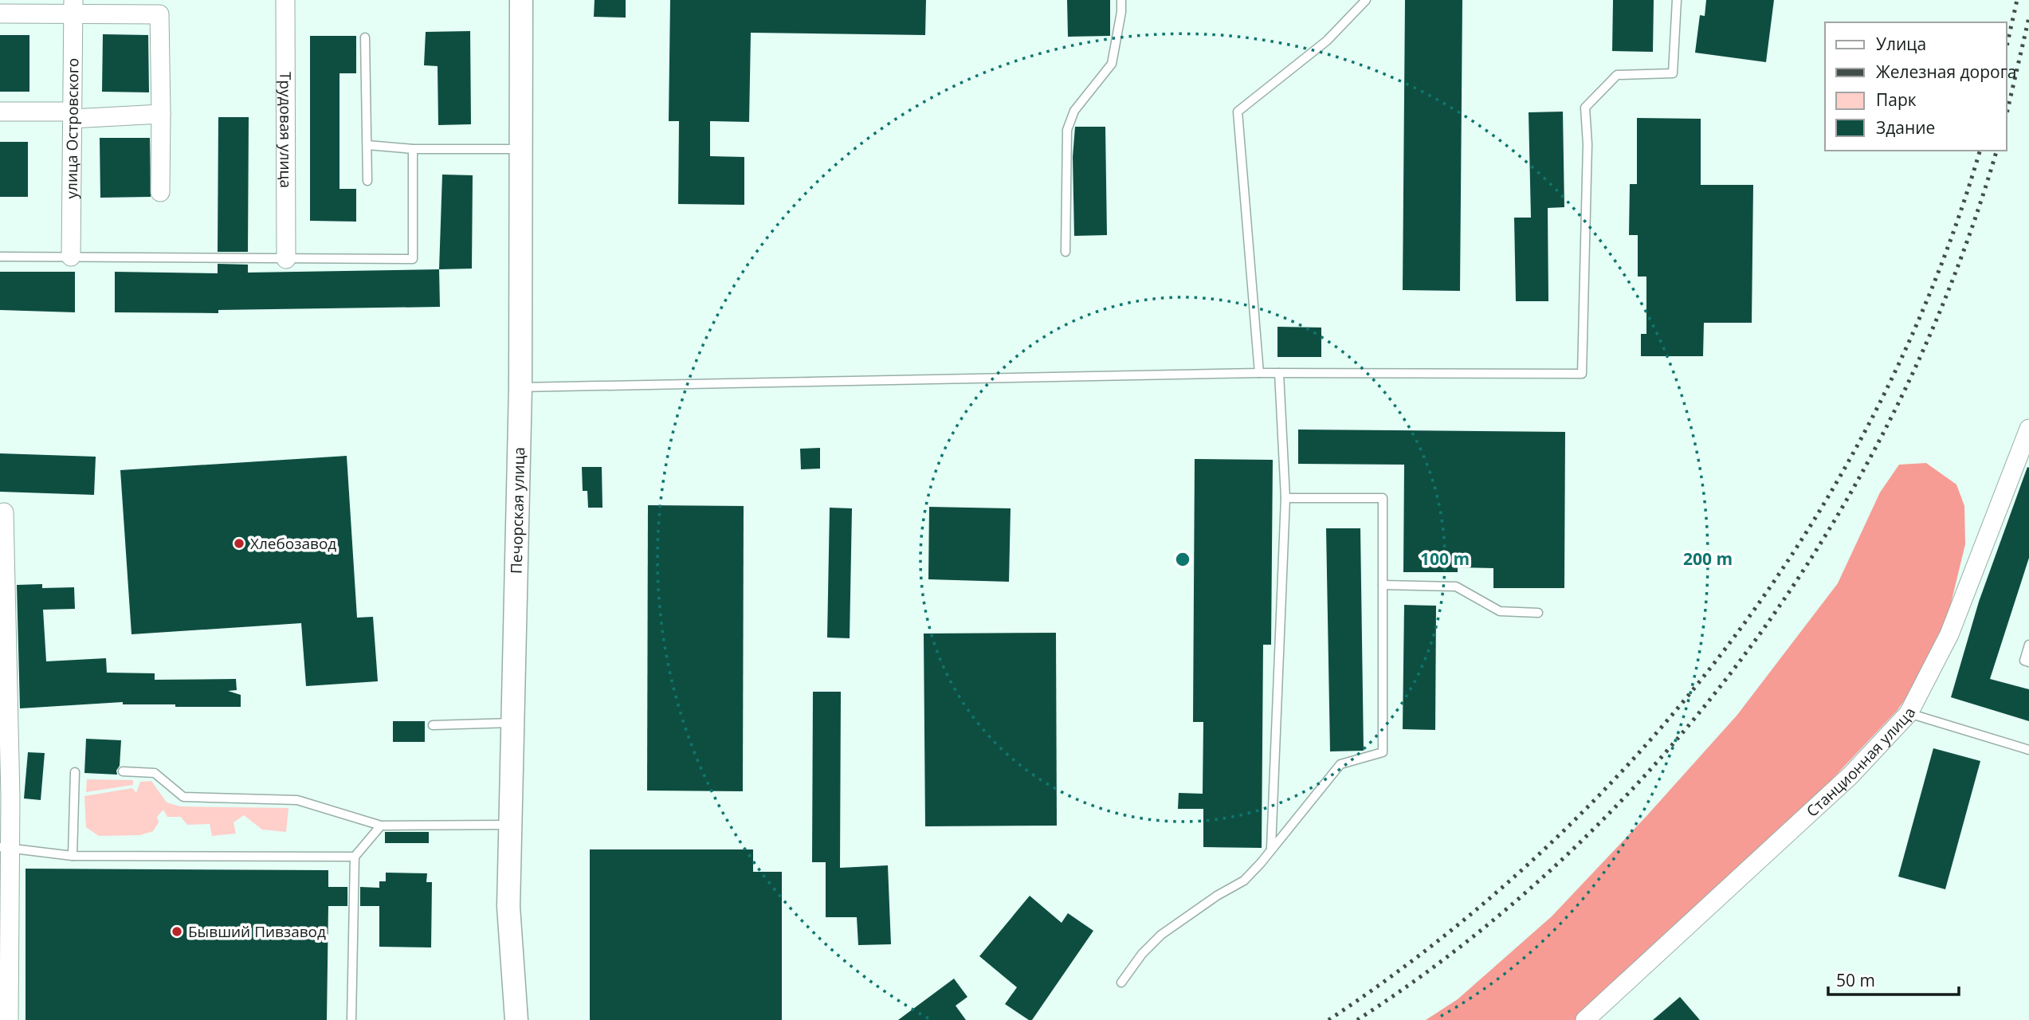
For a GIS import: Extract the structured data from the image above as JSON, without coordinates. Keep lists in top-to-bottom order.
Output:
{
  "streets": {
    "street": [
      "улица Островского",
      "Трудовая улица",
      "Печорская улица",
      "Станционная улица"
    ]
  },
  "places": ["Хлебозавод", "Бывший Пивзавод"],
  "legend": [
    "Улица",
    "Железная дорога",
    "Парк",
    "Здание"
  ],
  "scale_bar": "50 m",
  "rings": ["100 m", "200 m"]
}
